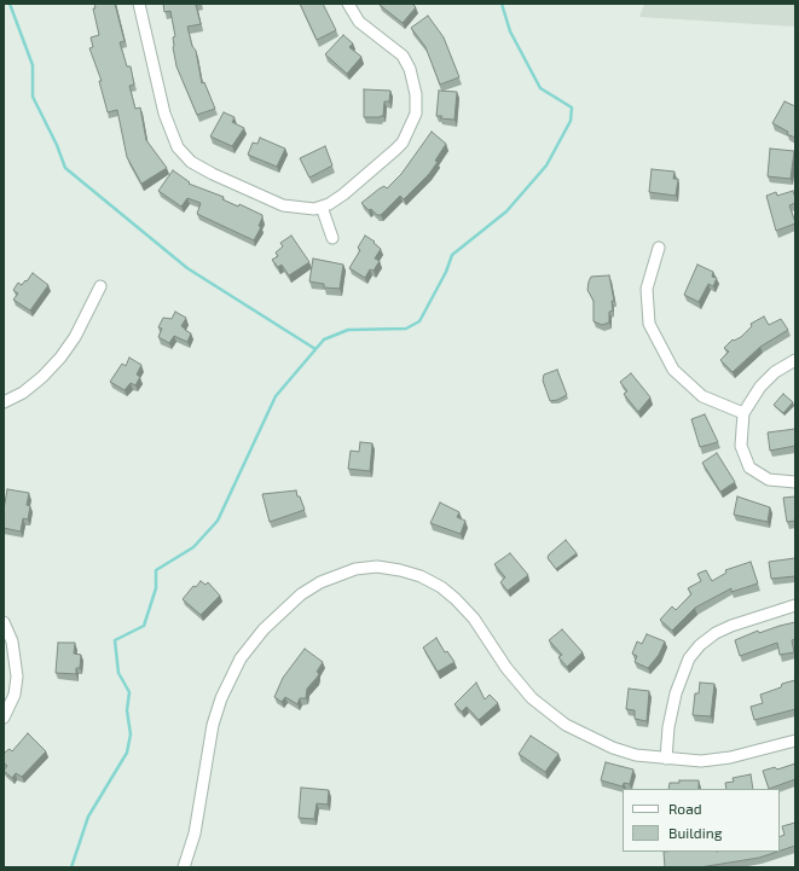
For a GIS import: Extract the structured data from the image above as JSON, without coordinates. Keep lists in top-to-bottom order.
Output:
{
  "legend": ["Road", "Building"]
}
